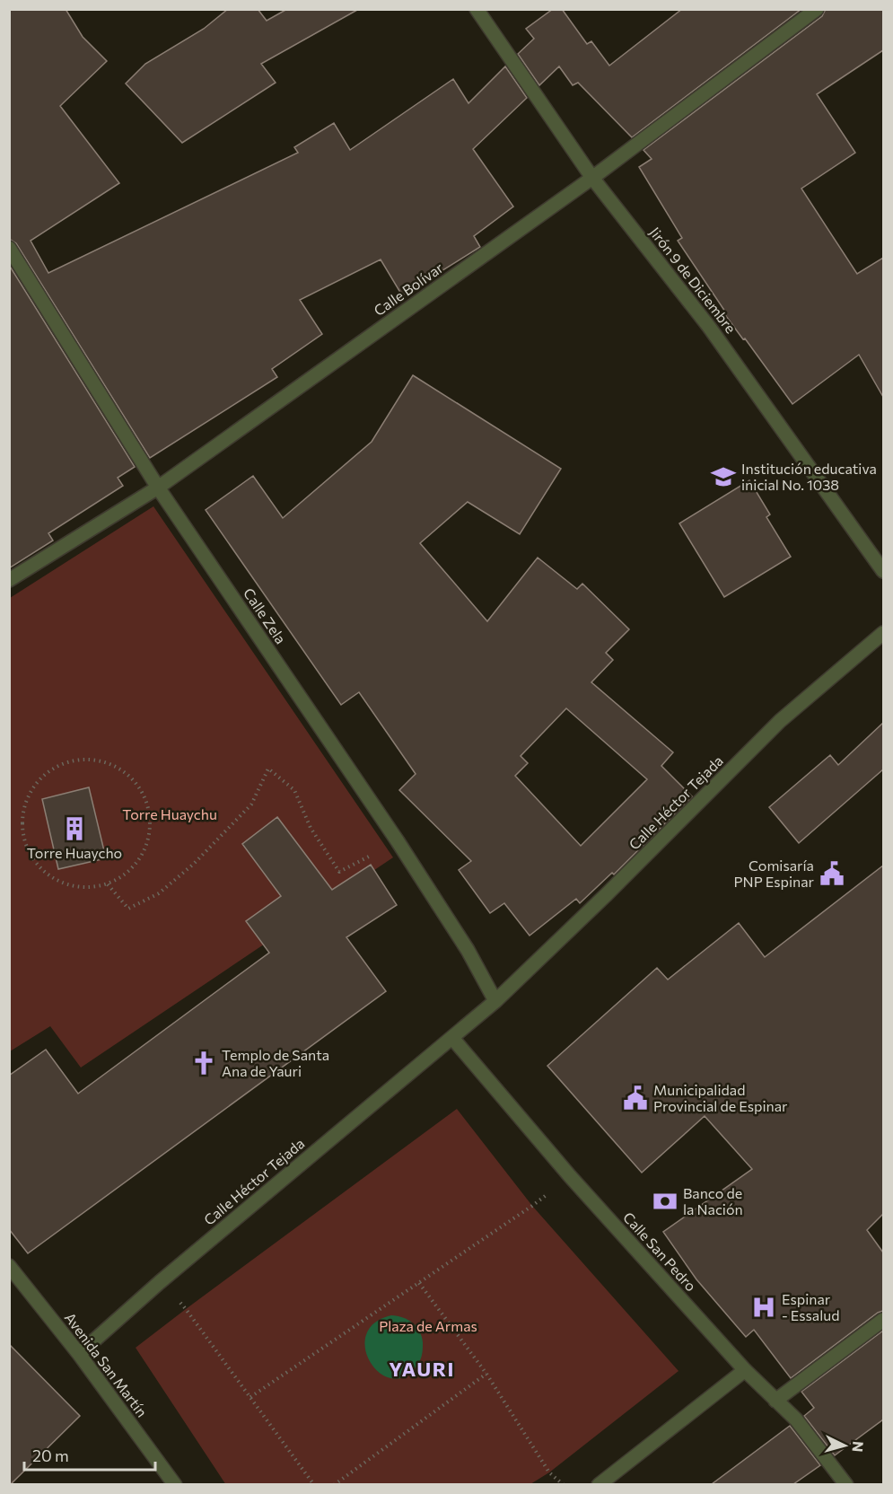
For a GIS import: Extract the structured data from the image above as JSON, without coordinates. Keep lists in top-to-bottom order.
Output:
{
  "streets": {
    "street": [
      "Jirón 9 de Diciembre",
      "Calle Bolívar",
      "Calle Zela",
      "Calle Héctor Tejada",
      "Calle San Pedro",
      "Avenida San Martín"
    ]
  },
  "crossings": [
    ["Jirón 9 de Diciembre", "Calle Bolívar"],
    ["Calle Bolívar", "Calle Zela"],
    ["Calle Zela", "Calle Héctor Tejada"],
    ["Calle Héctor Tejada", "Calle San Pedro"],
    ["Calle Héctor Tejada", "Avenida San Martín"]
  ],
  "districts": ["YAURI"],
  "parks": ["Torre Huaychu", "Plaza de Armas"],
  "places": {
    "school or university": ["Institución educativa inicial No. 1038"],
    "building": ["Torre Huaycho"],
    "public building": ["Comisaría PNP Espinar", "Municipalidad Provincial de Espinar"],
    "church": ["Templo de Santa Ana de Yauri"],
    "bank": ["Banco de la Nación"],
    "hospital": ["Espinar - Essalud"]
  },
  "scale_bar": "20 m",
  "north": "right"
}
